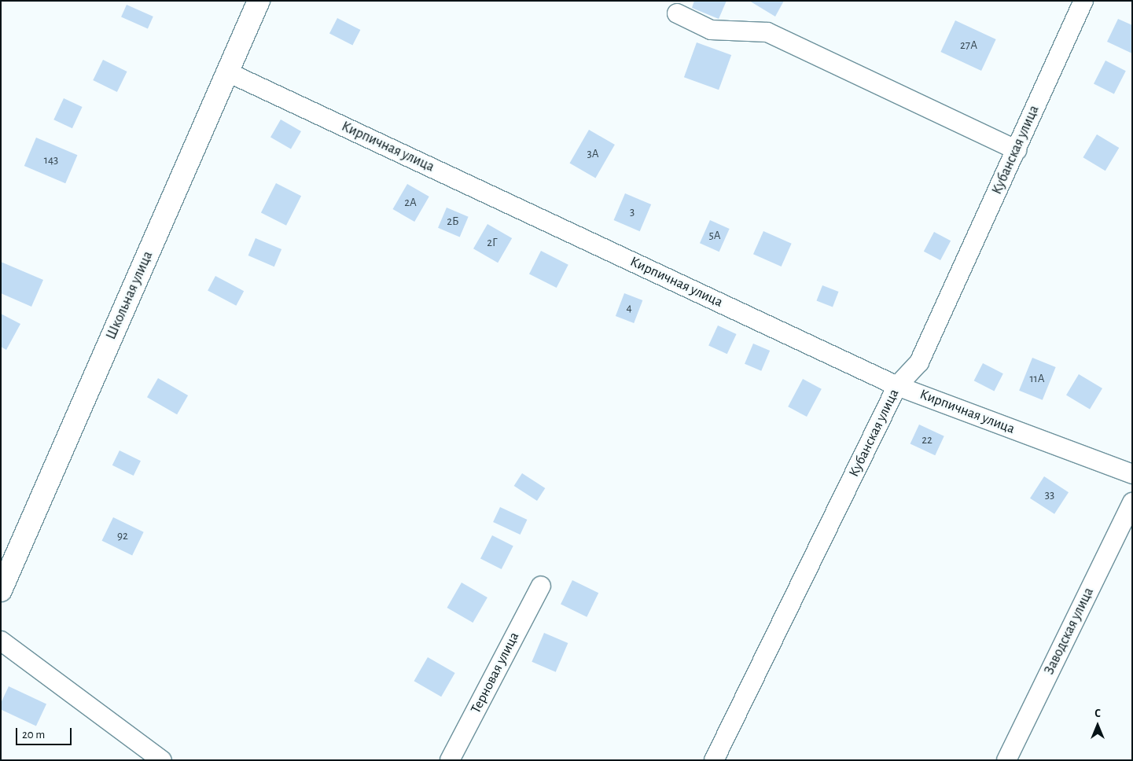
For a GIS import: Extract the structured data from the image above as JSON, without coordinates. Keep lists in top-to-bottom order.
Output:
{
  "streets": {
    "main road": ["Школьная улица"],
    "street": [
      "Кирпичная улица",
      "Кубанская улица",
      "Заводская улица",
      "Терновая улица"
    ]
  },
  "crossings": [
    ["Кирпичная улица", "Кубанская улица"],
    ["Кирпичная улица", "Школьная улица"]
  ],
  "house_numbers": [
    "27А",
    "3А",
    "143",
    "2А",
    "3",
    "2Б",
    "5А",
    "2Г",
    "4",
    "11А",
    "22",
    "33",
    "92"
  ],
  "scale_bar": "20 m",
  "north": "top"
}
